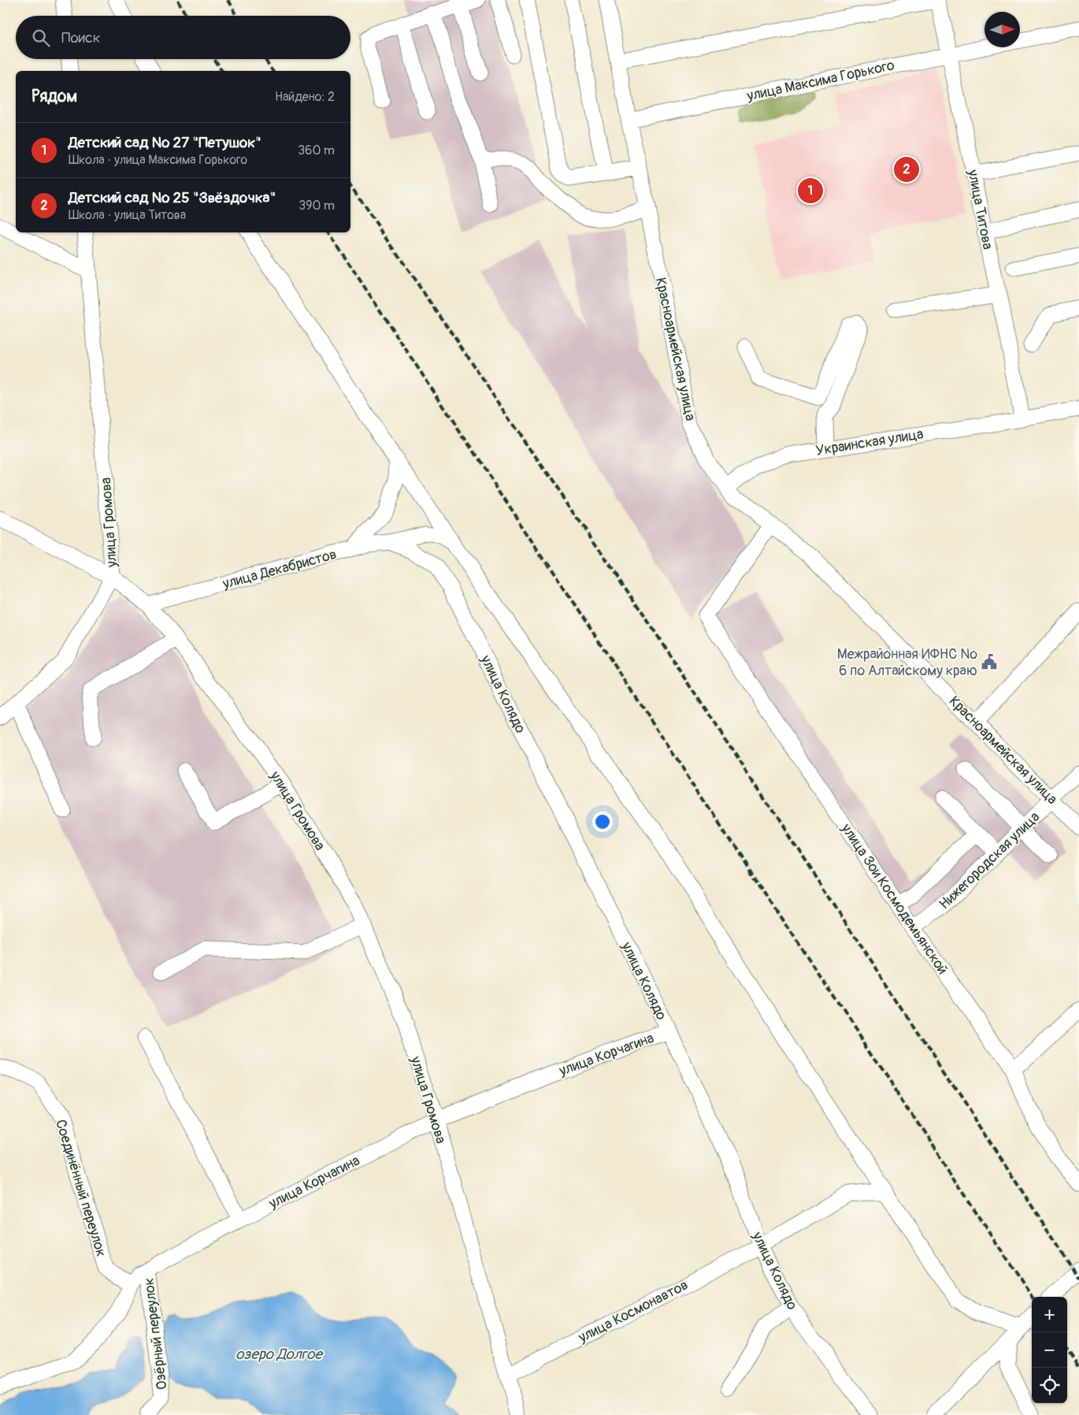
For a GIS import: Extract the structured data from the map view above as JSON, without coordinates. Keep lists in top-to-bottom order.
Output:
{
  "streets": {
    "street": [
      "улица Максима Горького",
      "улица Титова",
      "Красноармейская улица",
      "Украинская улица",
      "улица Громова",
      "улица Декабристов",
      "улица Колядо",
      "Нижегородская улица",
      "улица Зои Космодемьянской",
      "улица Корчагина",
      "Соединённый переулок",
      "улица Космонавтов",
      "Озёрный переулок"
    ]
  },
  "crossings": [
    ["улица Максима Горького", "улица Титова"],
    ["улица Максима Горького", "Красноармейская улица"],
    ["улица Титова", "Украинская улица"],
    ["Красноармейская улица", "Украинская улица"],
    ["Красноармейская улица", "Нижегородская улица"],
    ["Красноармейская улица", "улица Зои Космодемьянской"],
    ["улица Громова", "улица Декабристов"],
    ["улица Громова", "улица Корчагина"],
    ["улица Громова", "улица Космонавтов"],
    ["улица Декабристов", "улица Колядо"],
    ["улица Колядо", "улица Корчагина"],
    ["улица Колядо", "улица Космонавтов"],
    ["Нижегородская улица", "улица Зои Космодемьянской"],
    ["улица Корчагина", "Соединённый переулок"],
    ["улица Корчагина", "Озёрный переулок"]
  ],
  "water": ["озеро Долгое"],
  "places": {
    "public building": ["Межрайонная ИФНС № 6 по Алтайскому краю"]
  },
  "north": "right",
  "page": {
    "search": "Поиск",
    "heading": ["Рядом", "Найдено: 2"],
    "list": [
      {
        "mark": "1",
        "name": "Детский сад № 27 \"Петушок\"",
        "note": "Школа · улица Максима Горького",
        "value": "360 m"
      },
      {
        "mark": "2",
        "name": "Детский сад № 25 \"Звёздочка\"",
        "note": "Школа · улица Титова",
        "value": "390 m"
      }
    ],
    "pins": ["2", "1"],
    "map_buttons": ["+", "−"]
  }
}
